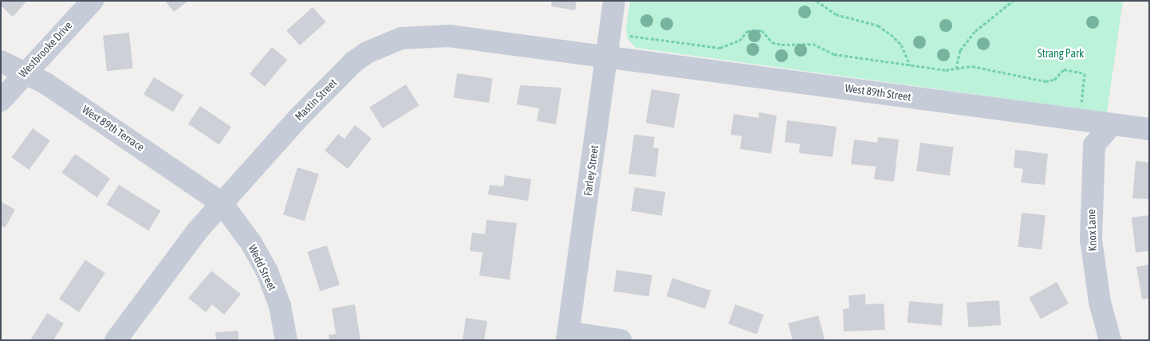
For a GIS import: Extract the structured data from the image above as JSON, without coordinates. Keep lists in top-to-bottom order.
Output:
{
  "streets": {
    "street": [
      "Westbrooke Drive",
      "West 89th Street",
      "Mastin Street",
      "West 89th Terrace",
      "Farley Street",
      "Knox Lane",
      "Wedd Street"
    ]
  },
  "crossings": [
    ["Westbrooke Drive", "West 89th Terrace"],
    ["West 89th Street", "Mastin Street"],
    ["West 89th Street", "Farley Street"],
    ["West 89th Street", "Knox Lane"],
    ["Mastin Street", "West 89th Terrace"],
    ["Mastin Street", "Farley Street"],
    ["Mastin Street", "Wedd Street"],
    ["West 89th Terrace", "Wedd Street"]
  ],
  "parks": ["Strang Park"]
}
